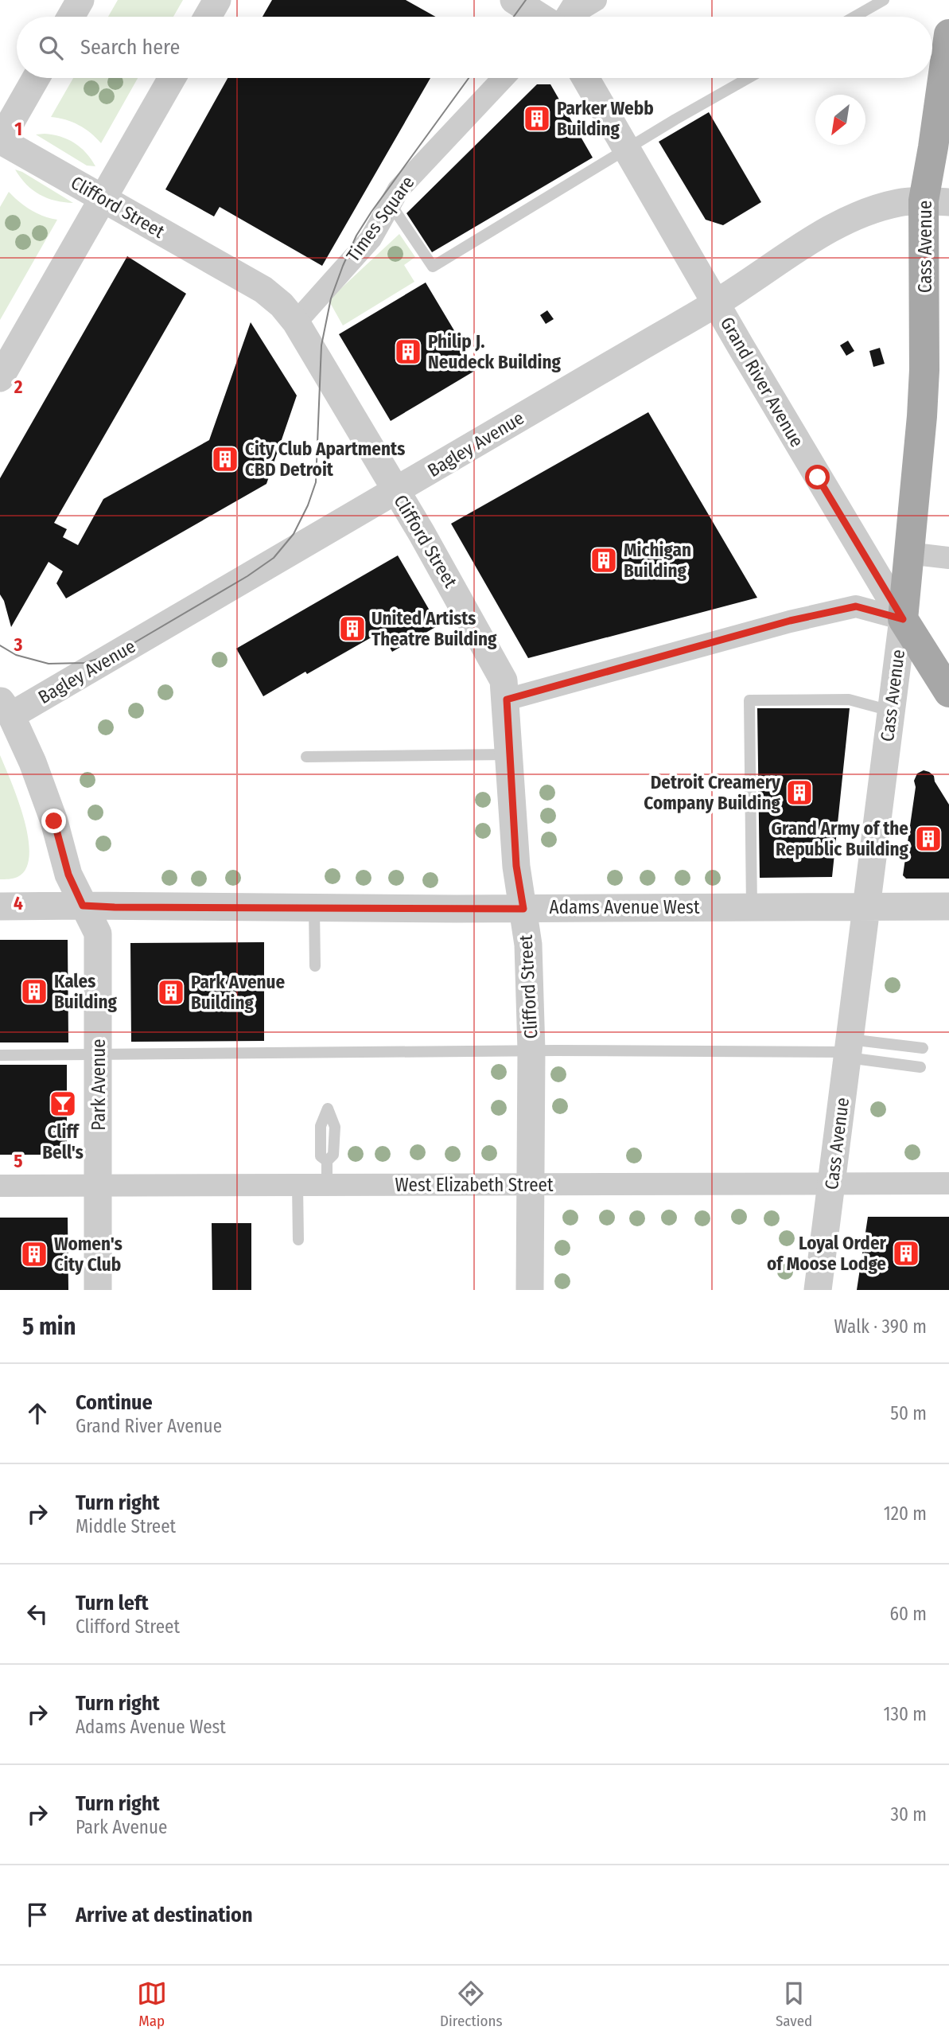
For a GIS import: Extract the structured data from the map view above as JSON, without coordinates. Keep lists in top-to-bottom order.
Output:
{
  "streets": {
    "main road": ["Cass Avenue", "Grand River Avenue"],
    "street": [
      "Clifford Street",
      "Times Square",
      "Bagley Avenue",
      "Adams Avenue West",
      "Park Avenue",
      "West Elizabeth Street"
    ]
  },
  "crossings": [
    ["Clifford Street", "Times Square"],
    ["Clifford Street", "Bagley Avenue"],
    ["Clifford Street", "Adams Avenue West"],
    ["Clifford Street", "West Elizabeth Street"],
    ["Cass Avenue", "Grand River Avenue"],
    ["Cass Avenue", "Bagley Avenue"],
    ["Cass Avenue", "Adams Avenue West"],
    ["Cass Avenue", "West Elizabeth Street"],
    ["Grand River Avenue", "Bagley Avenue"],
    ["Bagley Avenue", "Park Avenue"],
    ["Adams Avenue West", "Park Avenue"],
    ["Park Avenue", "West Elizabeth Street"]
  ],
  "places": {
    "building": [
      "Parker Webb Building",
      "Philip J. Neudeck Building",
      "City Club Apartments CBD Detroit",
      "Michigan Building",
      "United Artists Theatre Building",
      "Detroit Creamery Company Building",
      "Grand Army of the Republic Building",
      "Kales Building",
      "Park Avenue Building",
      "Loyal Order of Moose Lodge",
      "Women's City Club"
    ],
    "bar": ["Cliff Bell's"]
  },
  "north": "bottom left",
  "page": {
    "search": "Search here",
    "heading": ["5 min", "Walk · 390 m"],
    "list": [
      ["Continue", "Grand River Avenue", "50 m"],
      ["Turn right", "Middle Street", "120 m"],
      ["Turn left", "Clifford Street", "60 m"],
      ["Turn right", "Adams Avenue West", "130 m"],
      ["Turn right", "Park Avenue", "30 m"],
      "Arrive at destination"
    ],
    "nav": ["Map", "Directions", "Saved"]
  },
  "grid": {
    "rows": [
      "1",
      "2",
      "3",
      "4",
      "5"
    ]
  }
}
